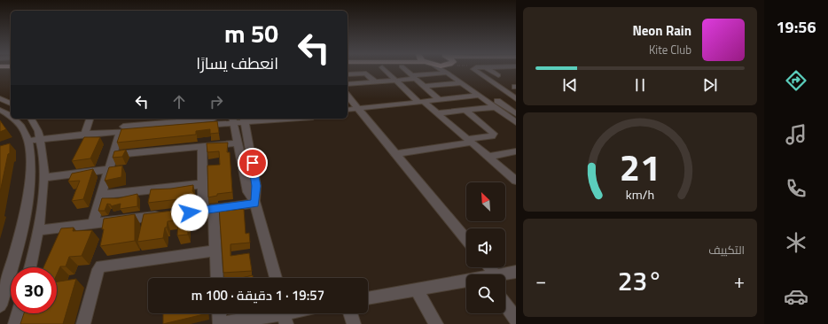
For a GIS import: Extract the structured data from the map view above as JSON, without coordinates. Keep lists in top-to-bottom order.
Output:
{
  "north": "top left",
  "page": {
    "tabs": "19:56",
    "turn": ["50 m", "انعطف يسارًا"],
    "song": ["Neon Rain", "Kite Club"],
    "tile": "التكييف",
    "heat": ["−", "23°", "+"],
    "limit": "30",
    "trip": "19:57 · 1 دقيقة · 100 m",
    "gauge": ["21", "km/h"]
  }
}
